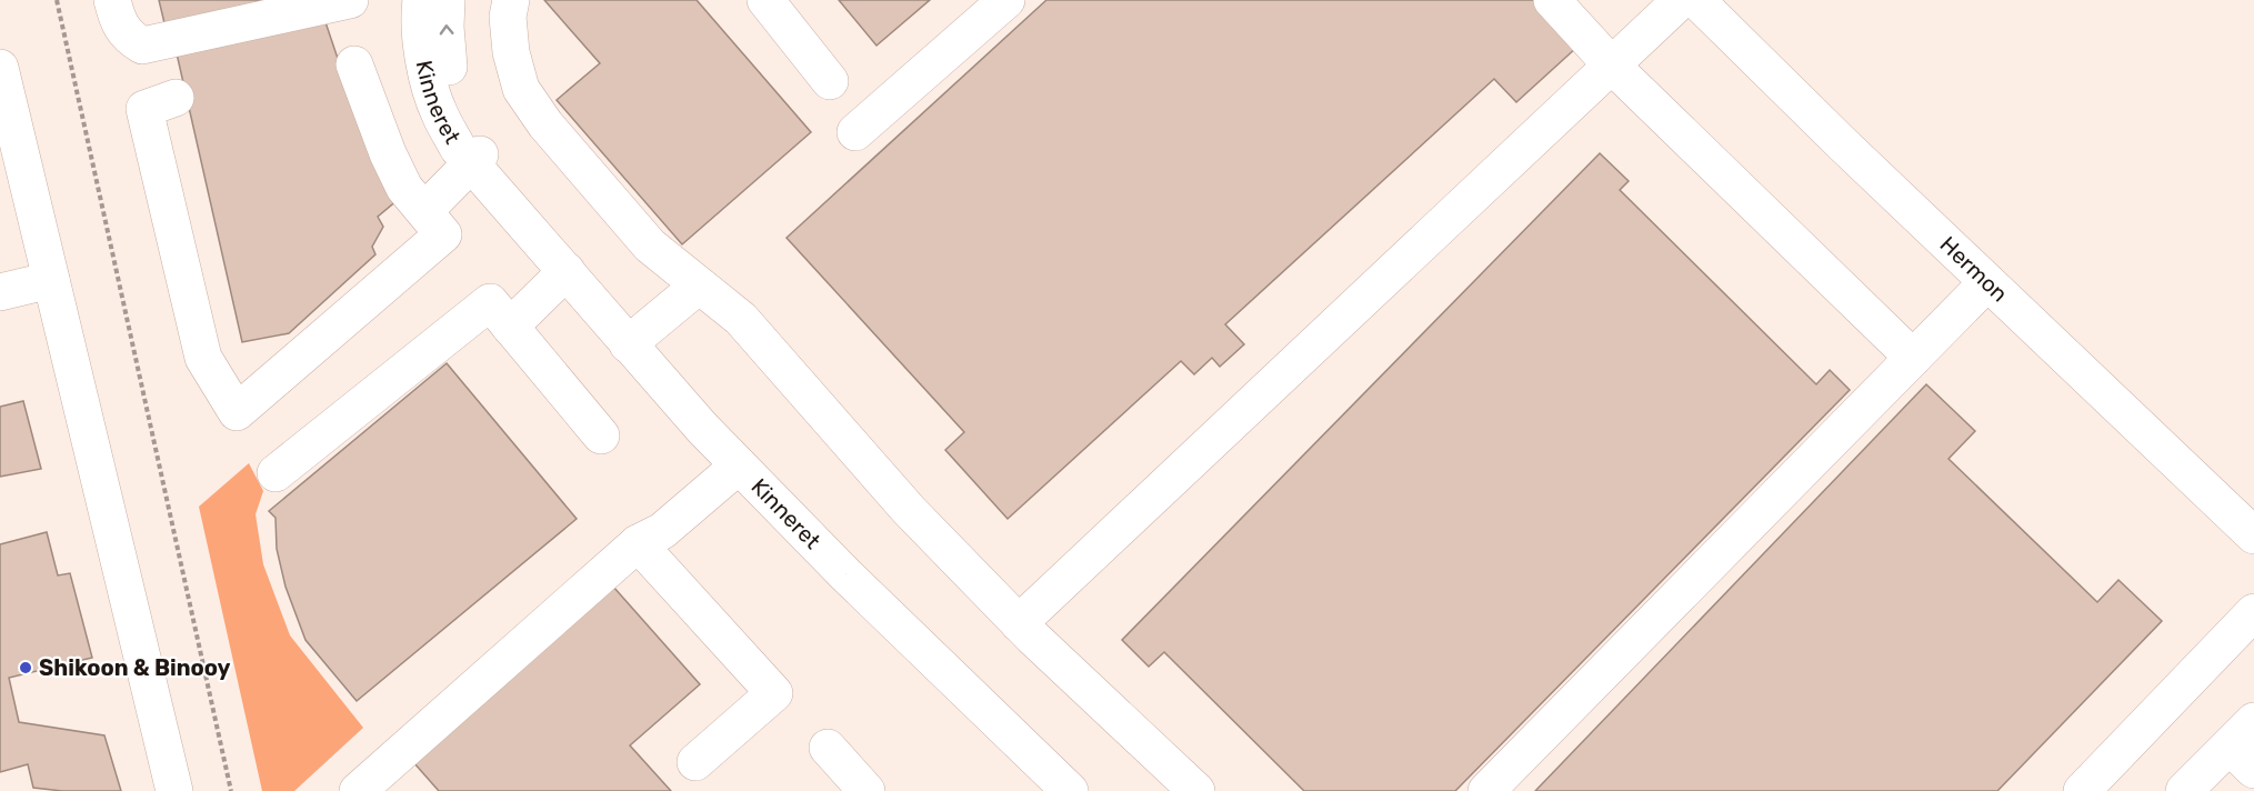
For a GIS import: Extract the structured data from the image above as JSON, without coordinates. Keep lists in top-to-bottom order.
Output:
{
  "streets": {
    "street": ["Kinneret", "Hermon"]
  },
  "places": ["Shikoon & Binooy"]
}
